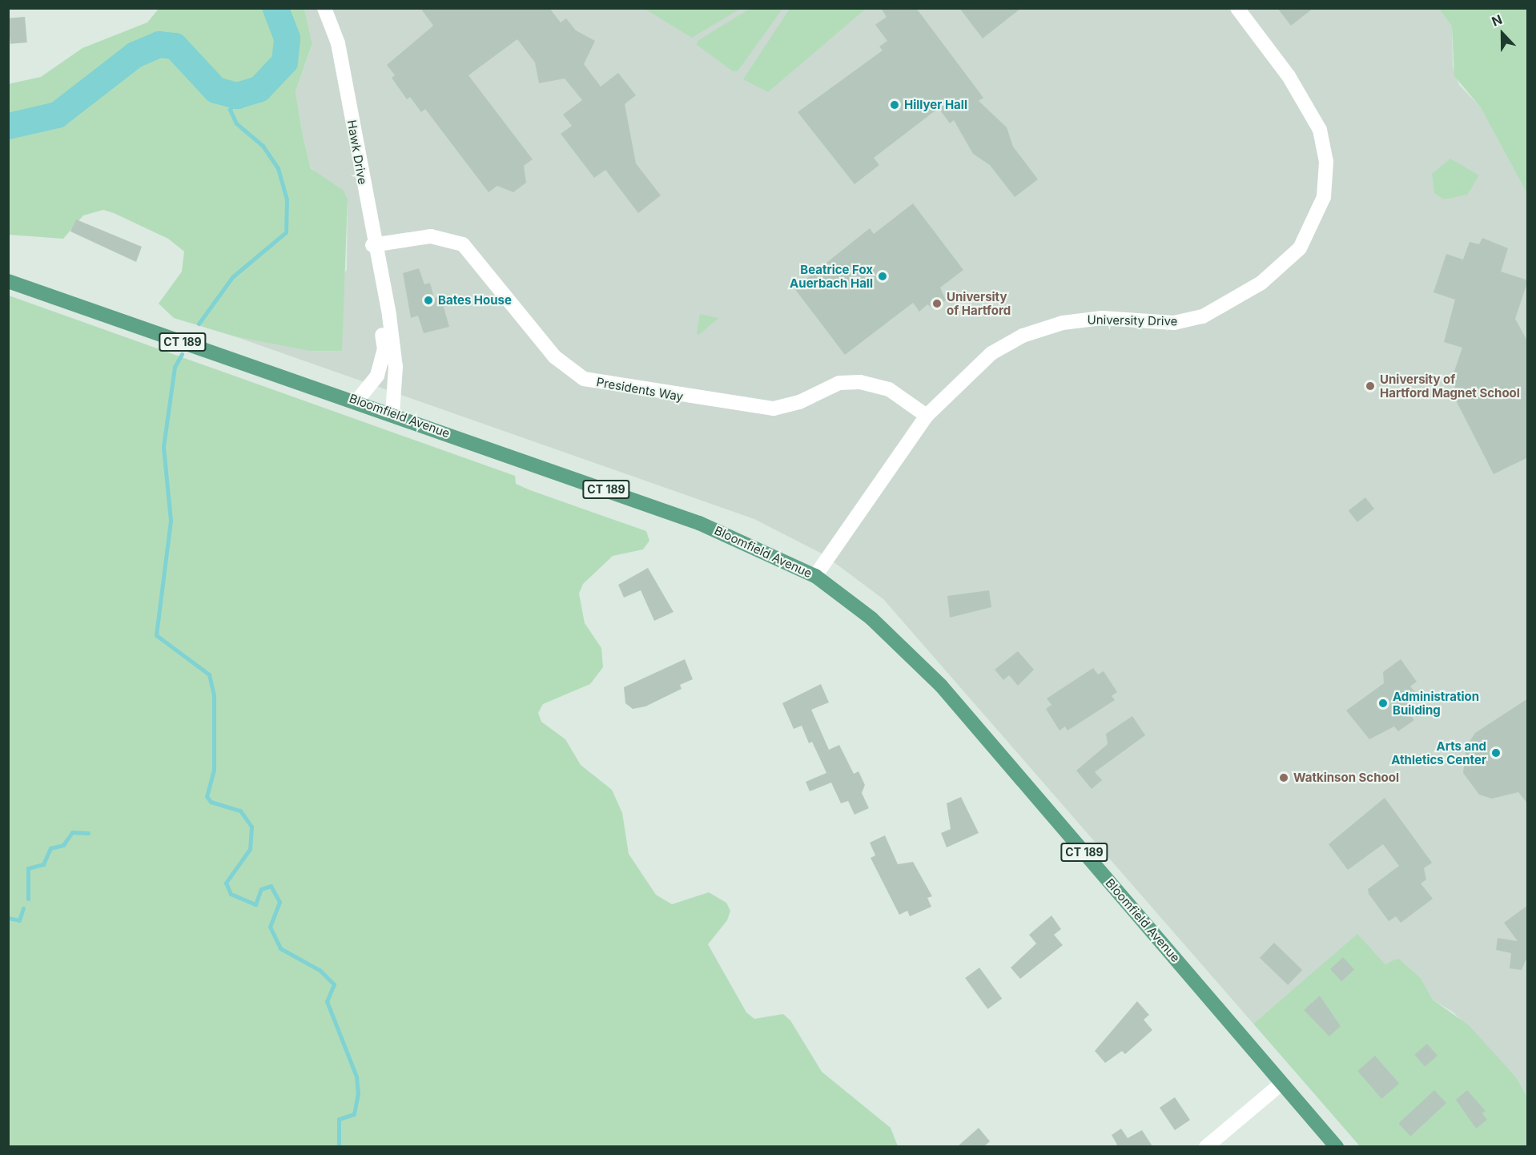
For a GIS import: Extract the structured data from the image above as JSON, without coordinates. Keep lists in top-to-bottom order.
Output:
{
  "streets": {
    "main road": ["CT 189", "Bloomfield Avenue"],
    "street": ["Hawk Drive", "University Drive", "Presidents Way"]
  },
  "crossings": [
    ["Hawk Drive", "Presidents Way"],
    ["Hawk Drive", "Bloomfield Avenue"],
    ["University Drive", "Presidents Way"],
    ["University Drive", "Bloomfield Avenue"]
  ],
  "places": [
    "Hillyer Hall",
    "Beatrice Fox Auerbach Hall",
    "Bates House",
    "University of Hartford",
    "University of Hartford Magnet School",
    "Administration Building",
    "Arts and Athletics Center",
    "Watkinson School"
  ],
  "north": "top"
}
